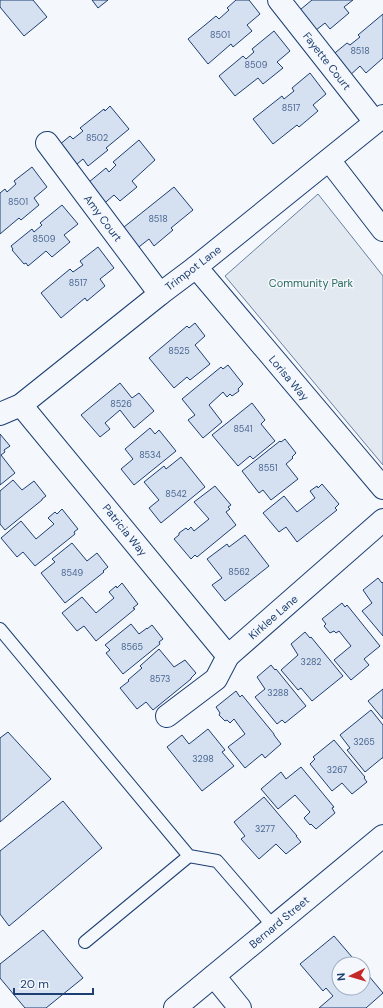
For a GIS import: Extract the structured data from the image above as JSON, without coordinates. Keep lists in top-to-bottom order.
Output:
{
  "streets": {
    "street": [
      "Fayette Court",
      "Amy Court",
      "Trimpot Lane",
      "Lorisa Way",
      "Patricia Way",
      "Kirklee Lane",
      "Bernard Street"
    ]
  },
  "crossings": [
    ["Fayette Court", "Trimpot Lane"],
    ["Amy Court", "Trimpot Lane"],
    ["Trimpot Lane", "Lorisa Way"],
    ["Trimpot Lane", "Patricia Way"],
    ["Patricia Way", "Kirklee Lane"]
  ],
  "parks": ["Community Park"],
  "house_numbers": [
    "8501",
    "8518",
    "8509",
    "8517",
    "8502",
    "8501",
    "8518",
    "8509",
    "8517",
    "8525",
    "8526",
    "8541",
    "8534",
    "8551",
    "8542",
    "8562",
    "8549",
    "8565",
    "3282",
    "8573",
    "3288",
    "3265",
    "3298",
    "3267",
    "3277"
  ],
  "scale_bar": "20 m",
  "north": "left"
}
